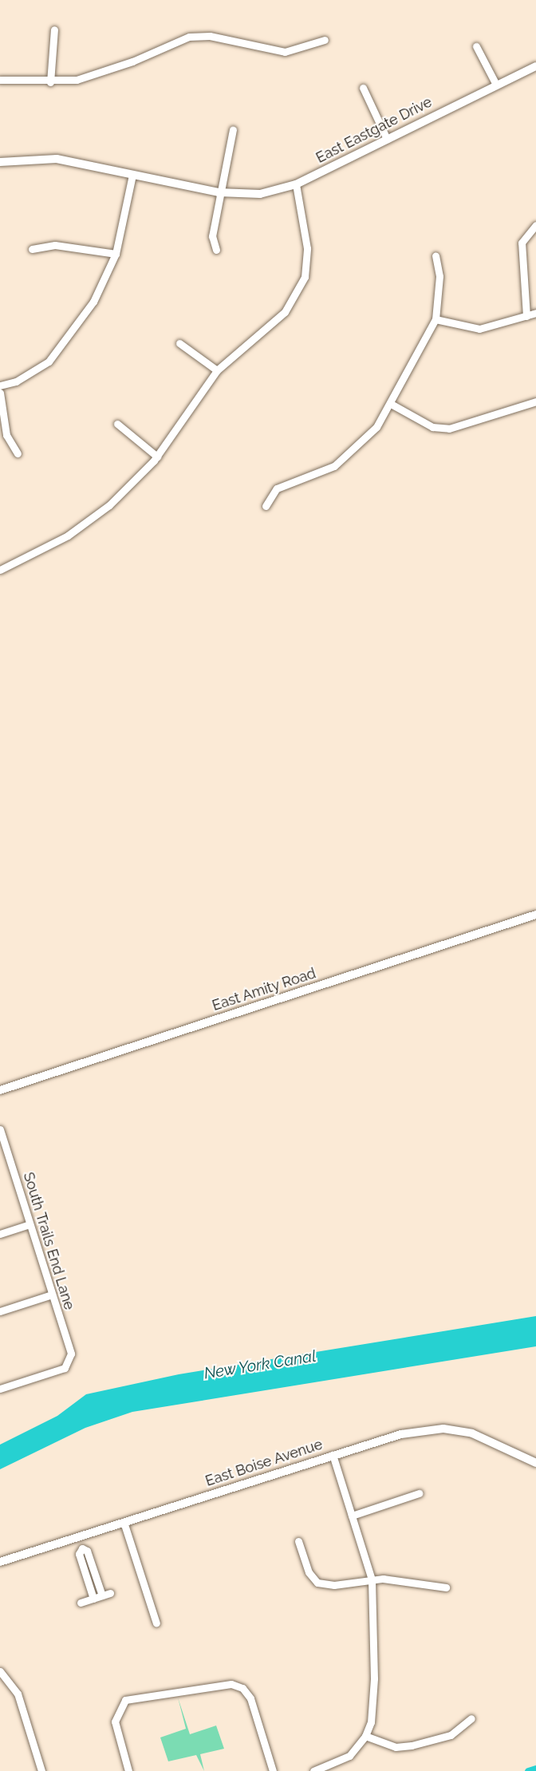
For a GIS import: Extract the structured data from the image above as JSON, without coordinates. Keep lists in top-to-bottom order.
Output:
{
  "streets": {
    "street": [
      "East Eastgate Drive",
      "East Amity Road",
      "South Trails End Lane",
      "East Boise Avenue"
    ]
  },
  "water": ["New York Canal"]
}
